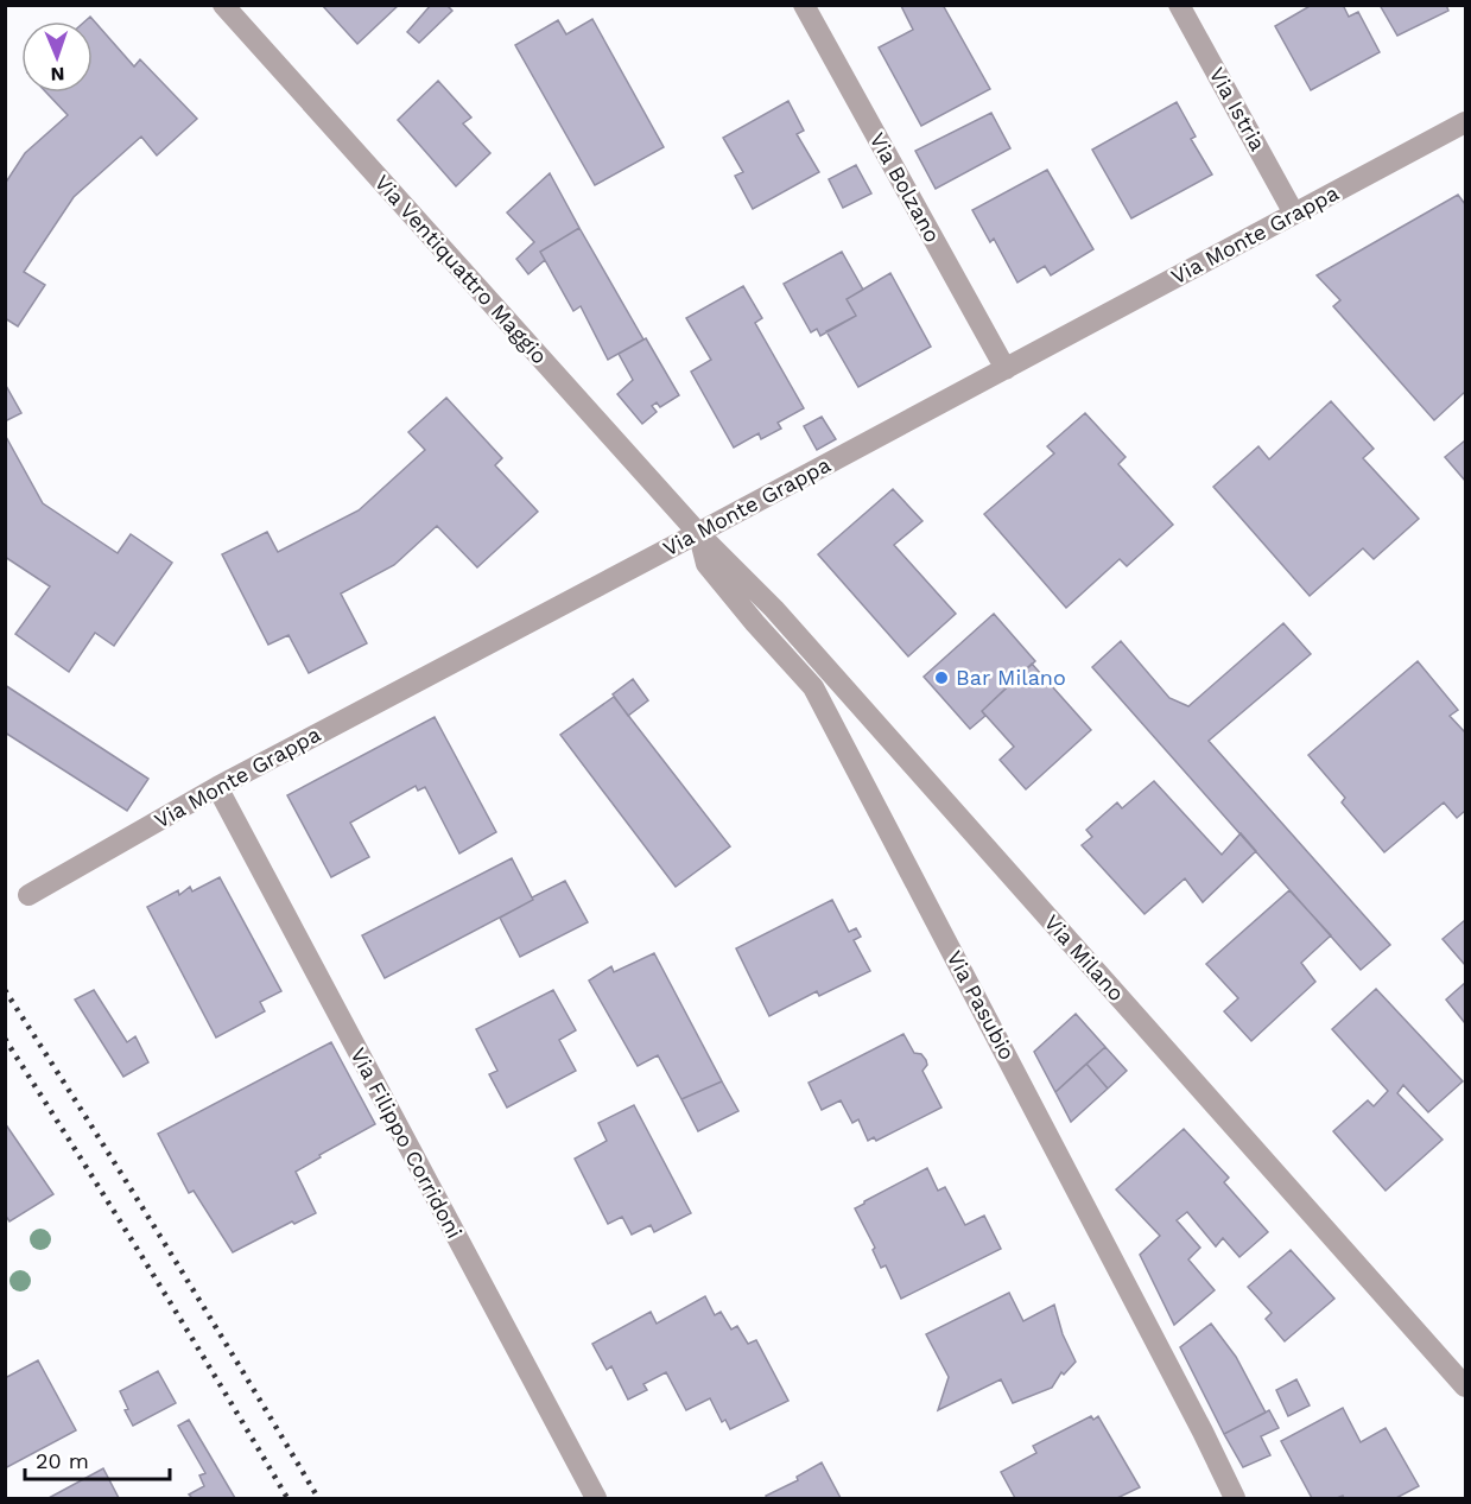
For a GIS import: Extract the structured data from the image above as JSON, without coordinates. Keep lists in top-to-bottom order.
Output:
{
  "streets": {
    "street": [
      "Via Istria",
      "Via Bolzano",
      "Via Monte Grappa",
      "Via Ventiquattro Maggio",
      "Via Milano",
      "Via Pasubio",
      "Via Filippo Corridoni"
    ]
  },
  "crossings": [
    ["Via Istria", "Via Monte Grappa"],
    ["Via Bolzano", "Via Monte Grappa"],
    ["Via Monte Grappa", "Via Ventiquattro Maggio"],
    ["Via Monte Grappa", "Via Milano"],
    ["Via Monte Grappa", "Via Pasubio"],
    ["Via Monte Grappa", "Via Filippo Corridoni"],
    ["Via Ventiquattro Maggio", "Via Milano"],
    ["Via Ventiquattro Maggio", "Via Pasubio"],
    ["Via Milano", "Via Pasubio"]
  ],
  "places": ["Bar Milano"],
  "scale_bar": "20 m",
  "north": "bottom"
}
